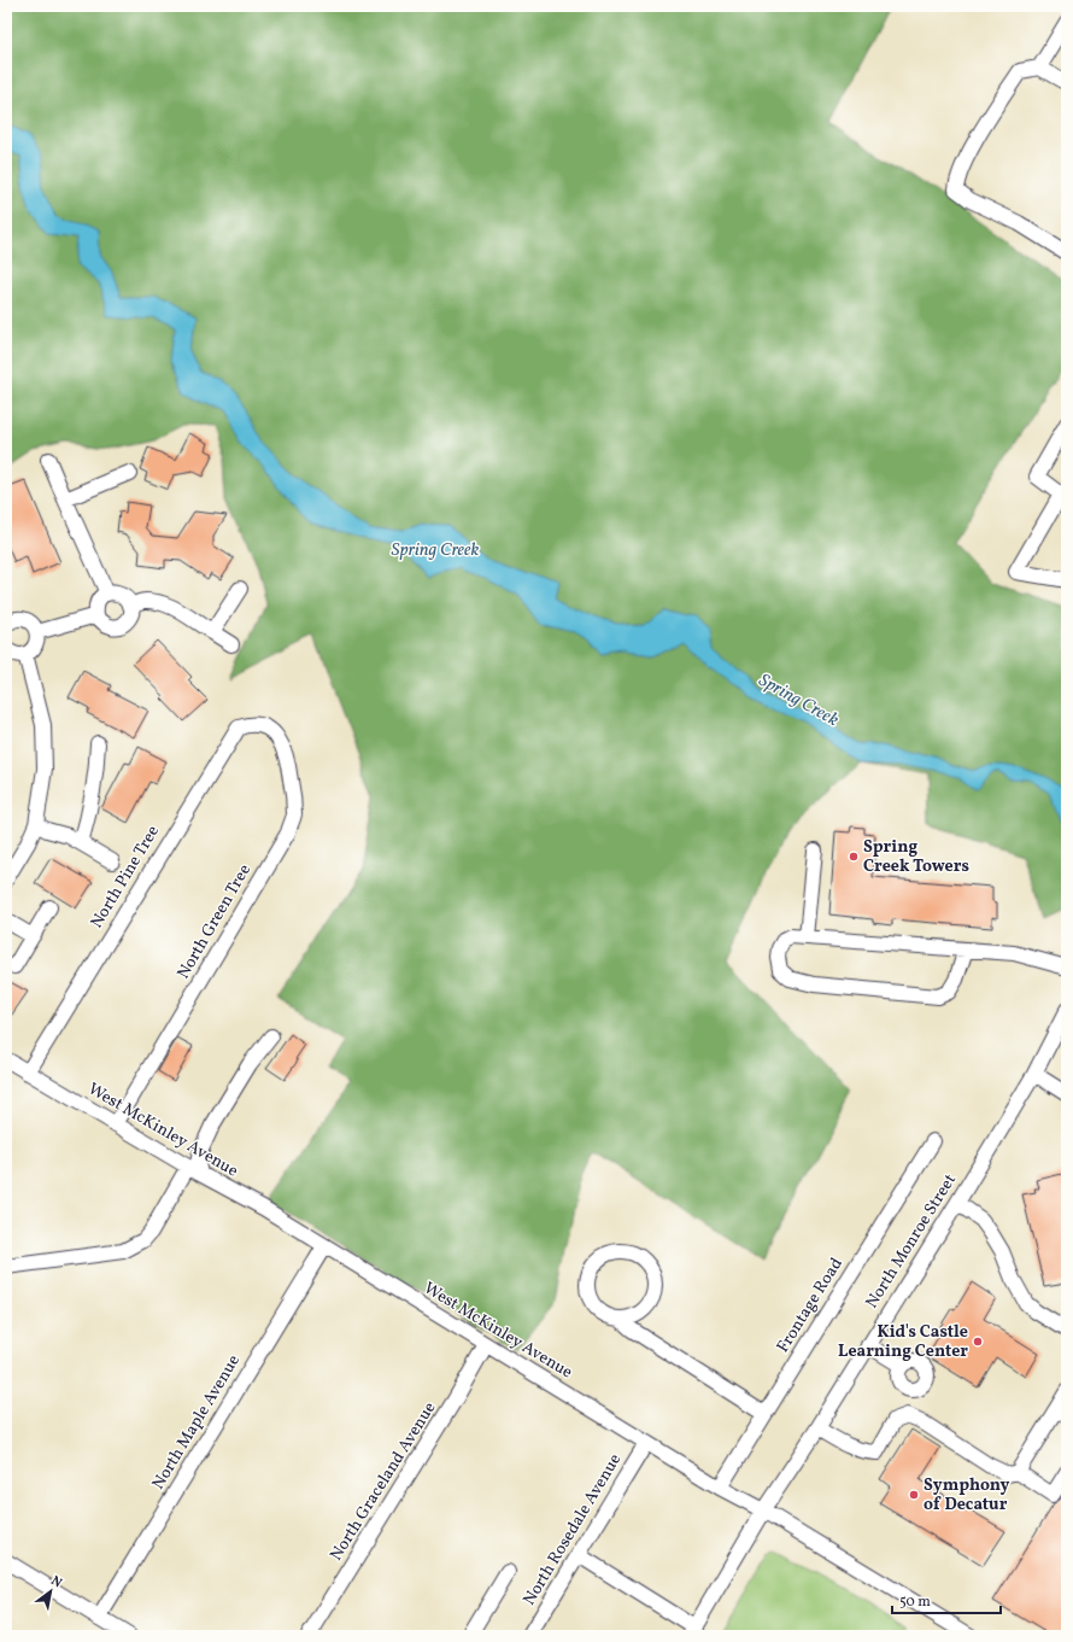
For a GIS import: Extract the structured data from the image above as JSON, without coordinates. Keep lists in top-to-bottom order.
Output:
{
  "streets": {
    "street": [
      "North Pine Tree",
      "North Green Tree",
      "West McKinley Avenue",
      "North Monroe Street",
      "Frontage Road",
      "North Maple Avenue",
      "North Graceland Avenue",
      "North Rosedale Avenue"
    ]
  },
  "crossings": [
    ["North Pine Tree", "North Green Tree"],
    ["North Pine Tree", "West McKinley Avenue"],
    ["North Green Tree", "West McKinley Avenue"],
    ["West McKinley Avenue", "North Monroe Street"],
    ["West McKinley Avenue", "Frontage Road"],
    ["West McKinley Avenue", "North Maple Avenue"],
    ["West McKinley Avenue", "North Graceland Avenue"],
    ["West McKinley Avenue", "North Rosedale Avenue"]
  ],
  "water": ["Spring Creek"],
  "places": ["Spring Creek Towers", "Kid's Castle Learning Center", "Symphony of Decatur"],
  "scale_bar": "50 m",
  "north": "top right"
}
